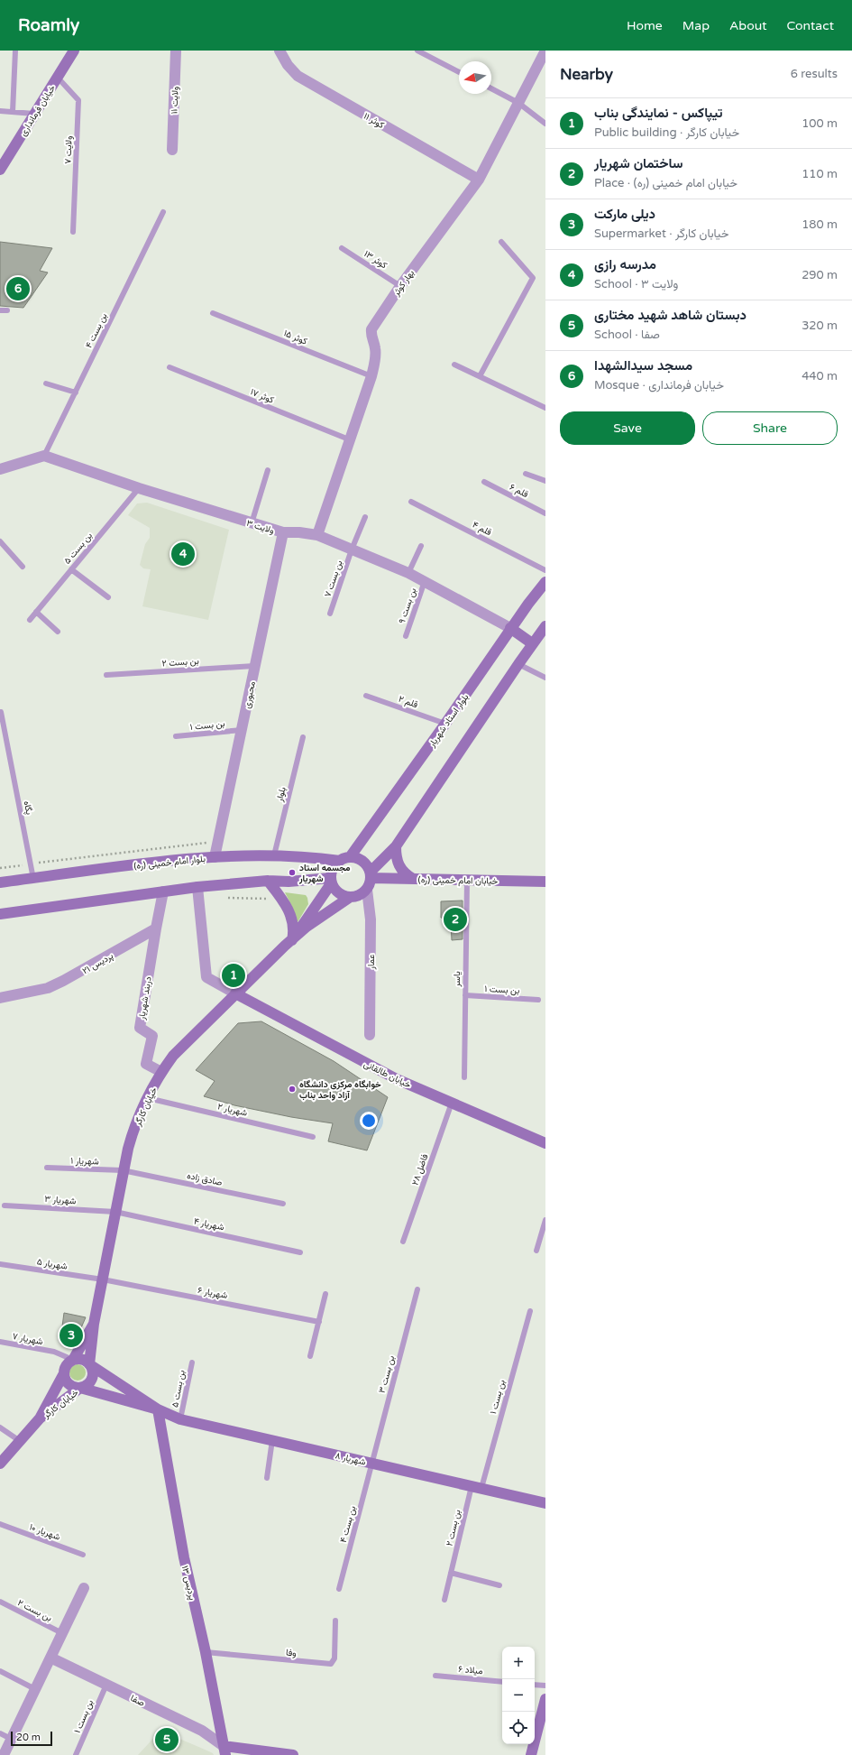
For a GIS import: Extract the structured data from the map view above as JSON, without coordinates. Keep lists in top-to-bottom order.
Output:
{
  "streets": {
    "main road": [
      "خیابان فرمانداری",
      "بلوار استاد شهریار",
      "بلوار امام خمینی (ره)",
      "خیابان امام خمینی (ره)",
      "خیابان طالقانی",
      "خیابان کارگر",
      "شهریار ۸",
      "پردیس ۱۳"
    ],
    "street": [
      "ولایت ۱۱",
      "کوثر ۱۱",
      "بهار کوثر",
      "ولایت ۳",
      "محبوری",
      "عمار",
      "پردیس ۲۱",
      "دربند شهریار",
      "صفا"
    ],
    "lane": [
      "ولایت ۷",
      "کوثر ۱۳",
      "بن بست ۴",
      "کوثر ۱۵",
      "کوثر ۱۷",
      "قلم ۶",
      "قلم ۴",
      "بن بست ۵",
      "بن بست ۷",
      "بن بست ۹",
      "بن بست ۲",
      "قلم ۲",
      "بن بست ۱",
      "بلوار",
      "پگاه",
      "یاسر",
      "شهریار ۲",
      "شهریار ۱",
      "فاضل ۲۸",
      "صادق زاده",
      "شهریار ۳",
      "شهریار ۴",
      "شهریار ۵",
      "شهریار ۶",
      "شهریار ۷",
      "بن بست ۳",
      "شهریار ۱۰",
      "وفا",
      "میلاد ۶"
    ]
  },
  "crossings": [
    ["خیابان فرمانداری", "ولایت ۷"],
    ["کوثر ۱۱", "بهار کوثر"],
    ["کوثر ۱۳", "بهار کوثر"],
    ["بهار کوثر", "کوثر ۱۵"],
    ["بهار کوثر", "کوثر ۱۷"],
    ["بهار کوثر", "ولایت ۳"],
    ["بن بست ۴", "ولایت ۳"],
    ["بن بست ۴", "بن بست ۳"],
    ["بن بست ۴", "شهریار ۸"],
    ["ولایت ۳", "بن بست ۵"],
    ["ولایت ۳", "بن بست ۷"],
    ["ولایت ۳", "بن بست ۹"],
    ["ولایت ۳", "محبوری"],
    ["ولایت ۳", "بلوار استاد شهریار"],
    ["بن بست ۵", "شهریار ۸"],
    ["بن بست ۲", "محبوری"],
    ["بن بست ۲", "بن بست ۱"],
    ["بن بست ۲", "شهریار ۸"],
    ["محبوری", "بن بست ۱"],
    ["محبوری", "بلوار امام خمینی (ره)"],
    ["قلم ۲", "بلوار استاد شهریار"],
    ["بلوار استاد شهریار", "بلوار امام خمینی (ره)"],
    ["بلوار استاد شهریار", "خیابان امام خمینی (ره)"],
    ["بلوار استاد شهریار", "عمار"],
    ["بن بست ۱", "یاسر"],
    ["بن بست ۱", "شهریار ۸"],
    ["بن بست ۱", "صفا"],
    ["بلوار", "بلوار امام خمینی (ره)"],
    ["پگاه", "بلوار امام خمینی (ره)"],
    ["بلوار امام خمینی (ره)", "خیابان امام خمینی (ره)"],
    ["بلوار امام خمینی (ره)", "عمار"],
    ["خیابان امام خمینی (ره)", "عمار"],
    ["خیابان امام خمینی (ره)", "یاسر"],
    ["پردیس ۲۱", "دربند شهریار"],
    ["دربند شهریار", "خیابان کارگر"],
    ["خیابان طالقانی", "خیابان کارگر"],
    ["خیابان طالقانی", "فاضل ۲۸"],
    ["خیابان کارگر", "شهریار ۲"],
    ["خیابان کارگر", "شهریار ۱"],
    ["خیابان کارگر", "صادق زاده"],
    ["خیابان کارگر", "شهریار ۳"],
    ["خیابان کارگر", "شهریار ۴"],
    ["خیابان کارگر", "شهریار ۵"],
    ["خیابان کارگر", "شهریار ۶"],
    ["خیابان کارگر", "شهریار ۷"],
    ["خیابان کارگر", "شهریار ۸"],
    ["شهریار ۱", "صادق زاده"],
    ["شهریار ۳", "شهریار ۴"],
    ["شهریار ۵", "شهریار ۶"],
    ["شهریار ۷", "شهریار ۸"],
    ["بن بست ۳", "شهریار ۸"],
    ["شهریار ۸", "پردیس ۱۳"],
    ["پردیس ۱۳", "وفا"],
    ["پردیس ۱۳", "صفا"]
  ],
  "places": ["مجسمه استاد شهریار", "خوابگاه مرکزی دانشگاه آزاد واحد بناب"],
  "scale_bar": "20 m",
  "north": "left",
  "page": {
    "header": "Roamly",
    "nav": [
      "Home",
      "Map",
      "About",
      "Contact"
    ],
    "heading": ["Nearby", "6 results"],
    "list": [
      {
        "mark": "1",
        "name": "تیپاکس - نمایندگی بناب",
        "note": "Public building · خیابان کارگر",
        "value": "100 m"
      },
      {
        "mark": "2",
        "name": "ساختمان شهریار",
        "note": "Place · خیابان امام خمینی (ره)",
        "value": "110 m"
      },
      {
        "mark": "3",
        "name": "دیلی مارکت",
        "note": "Supermarket · خیابان کارگر",
        "value": "180 m"
      },
      {
        "mark": "4",
        "name": "مدرسه رازی",
        "note": "School · ولایت ۳",
        "value": "290 m"
      },
      {
        "mark": "5",
        "name": "دبستان شاهد شهید مختاری",
        "note": "School · صفا",
        "value": "320 m"
      },
      {
        "mark": "6",
        "name": "مسجد سیدالشهدا",
        "note": "Mosque · خیابان فرمانداری",
        "value": "440 m"
      }
    ],
    "pins": [
      "6",
      "4",
      "2",
      "1",
      "3",
      "5"
    ],
    "buttons": ["Save", "Share"],
    "map_buttons": ["+", "−"],
    "scale": "20 m"
  }
}
